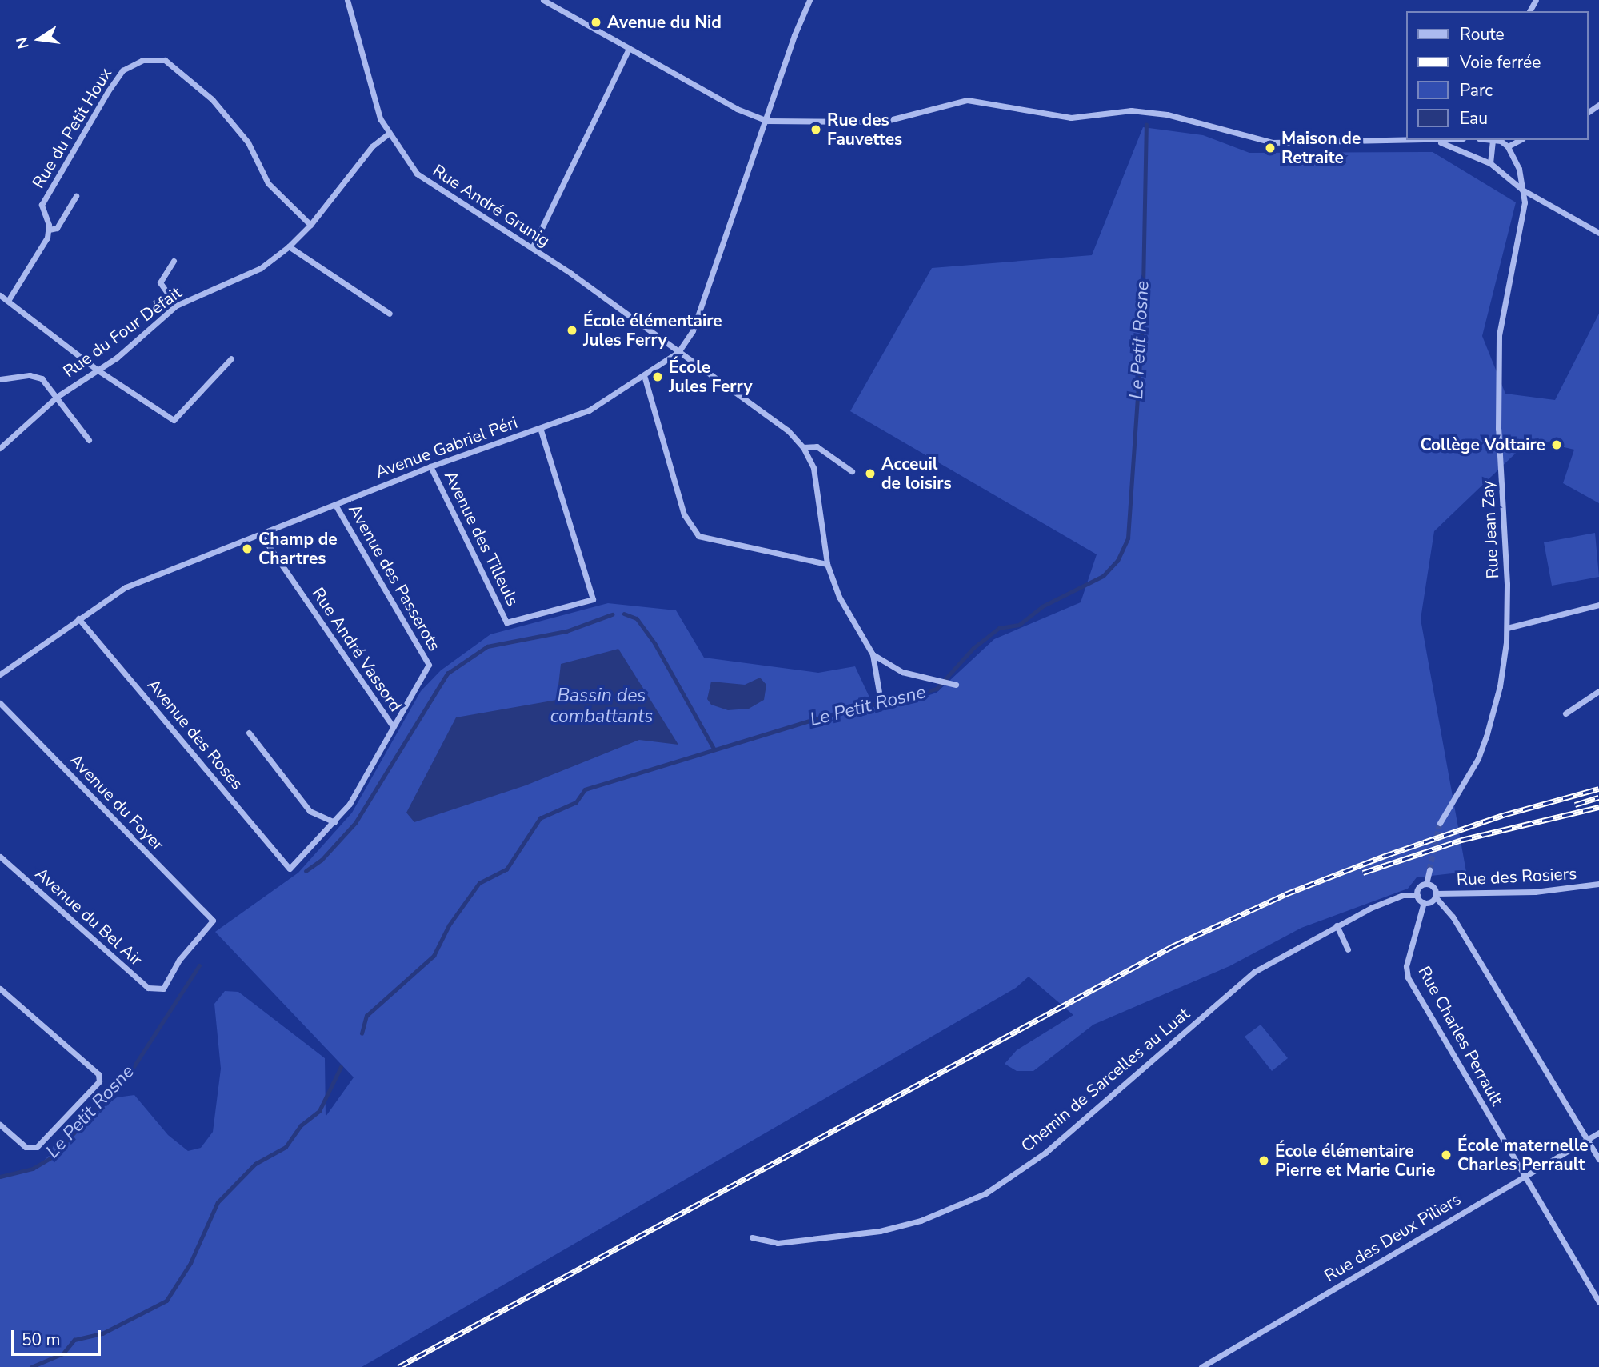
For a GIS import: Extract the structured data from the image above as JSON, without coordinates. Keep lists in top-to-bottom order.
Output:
{
  "streets": {
    "street": [
      "Rue du Petit Houx",
      "Rue André Grunig",
      "Rue du Four Défait",
      "Avenue Gabriel Péri",
      "Rue Jean Zay",
      "Avenue des Tilleuls",
      "Avenue des Passerots",
      "Rue André Vassord",
      "Avenue des Roses",
      "Avenue du Foyer",
      "Rue des Rosiers",
      "Avenue du Bel Air",
      "Rue Charles Perrault",
      "Chemin de Sarcelles au Luat",
      "Rue des Deux Piliers"
    ]
  },
  "crossings": [
    ["Rue du Petit Houx", "Rue du Four Défait"],
    ["Rue André Grunig", "Rue du Four Défait"],
    ["Rue André Grunig", "Avenue Gabriel Péri"],
    ["Avenue Gabriel Péri", "Avenue des Tilleuls"],
    ["Avenue Gabriel Péri", "Avenue des Passerots"],
    ["Avenue Gabriel Péri", "Rue André Vassord"],
    ["Avenue Gabriel Péri", "Avenue des Roses"],
    ["Avenue des Passerots", "Rue André Vassord"],
    ["Avenue du Foyer", "Avenue du Bel Air"],
    ["Rue Charles Perrault", "Rue des Deux Piliers"]
  ],
  "water": ["Le Petit Rosne", "Bassin des combattants"],
  "places": [
    "Avenue du Nid",
    "Rue des Fauvettes",
    "Maison de Retraite",
    "École élémentaire Jules Ferry",
    "École Jules Ferry",
    "Collège Voltaire",
    "Acceuil de loisirs",
    "Champ de Chartres",
    "École maternelle Charles Perrault",
    "École élémentaire Pierre et Marie Curie"
  ],
  "legend": [
    "Route",
    "Voie ferrée",
    "Parc",
    "Eau"
  ],
  "scale_bar": "50 m",
  "north": "left"
}
